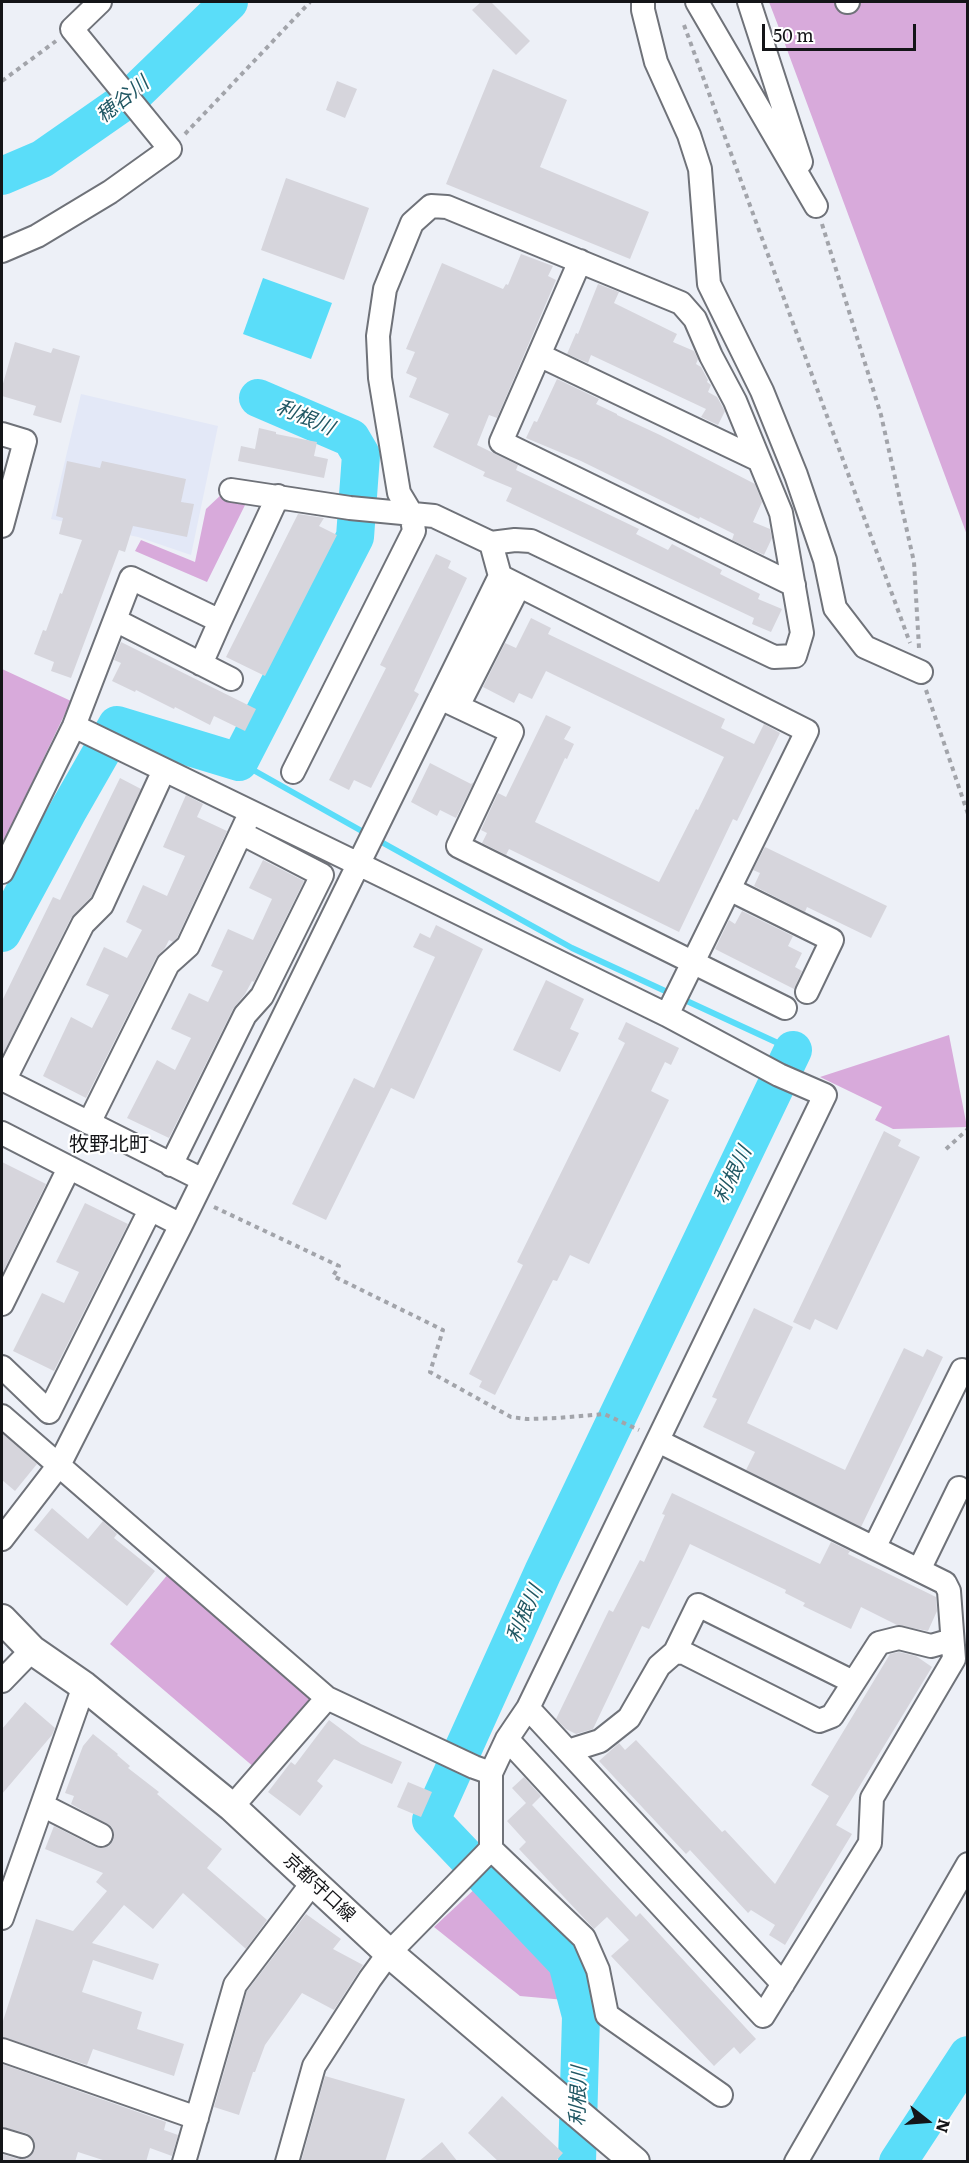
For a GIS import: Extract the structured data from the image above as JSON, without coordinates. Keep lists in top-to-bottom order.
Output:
{
  "streets": {
    "main road": ["京都守口線"]
  },
  "districts": ["牧野北町"],
  "water": ["穂谷川", "利根川"],
  "scale_bar": "50 m",
  "north": "right"
}
